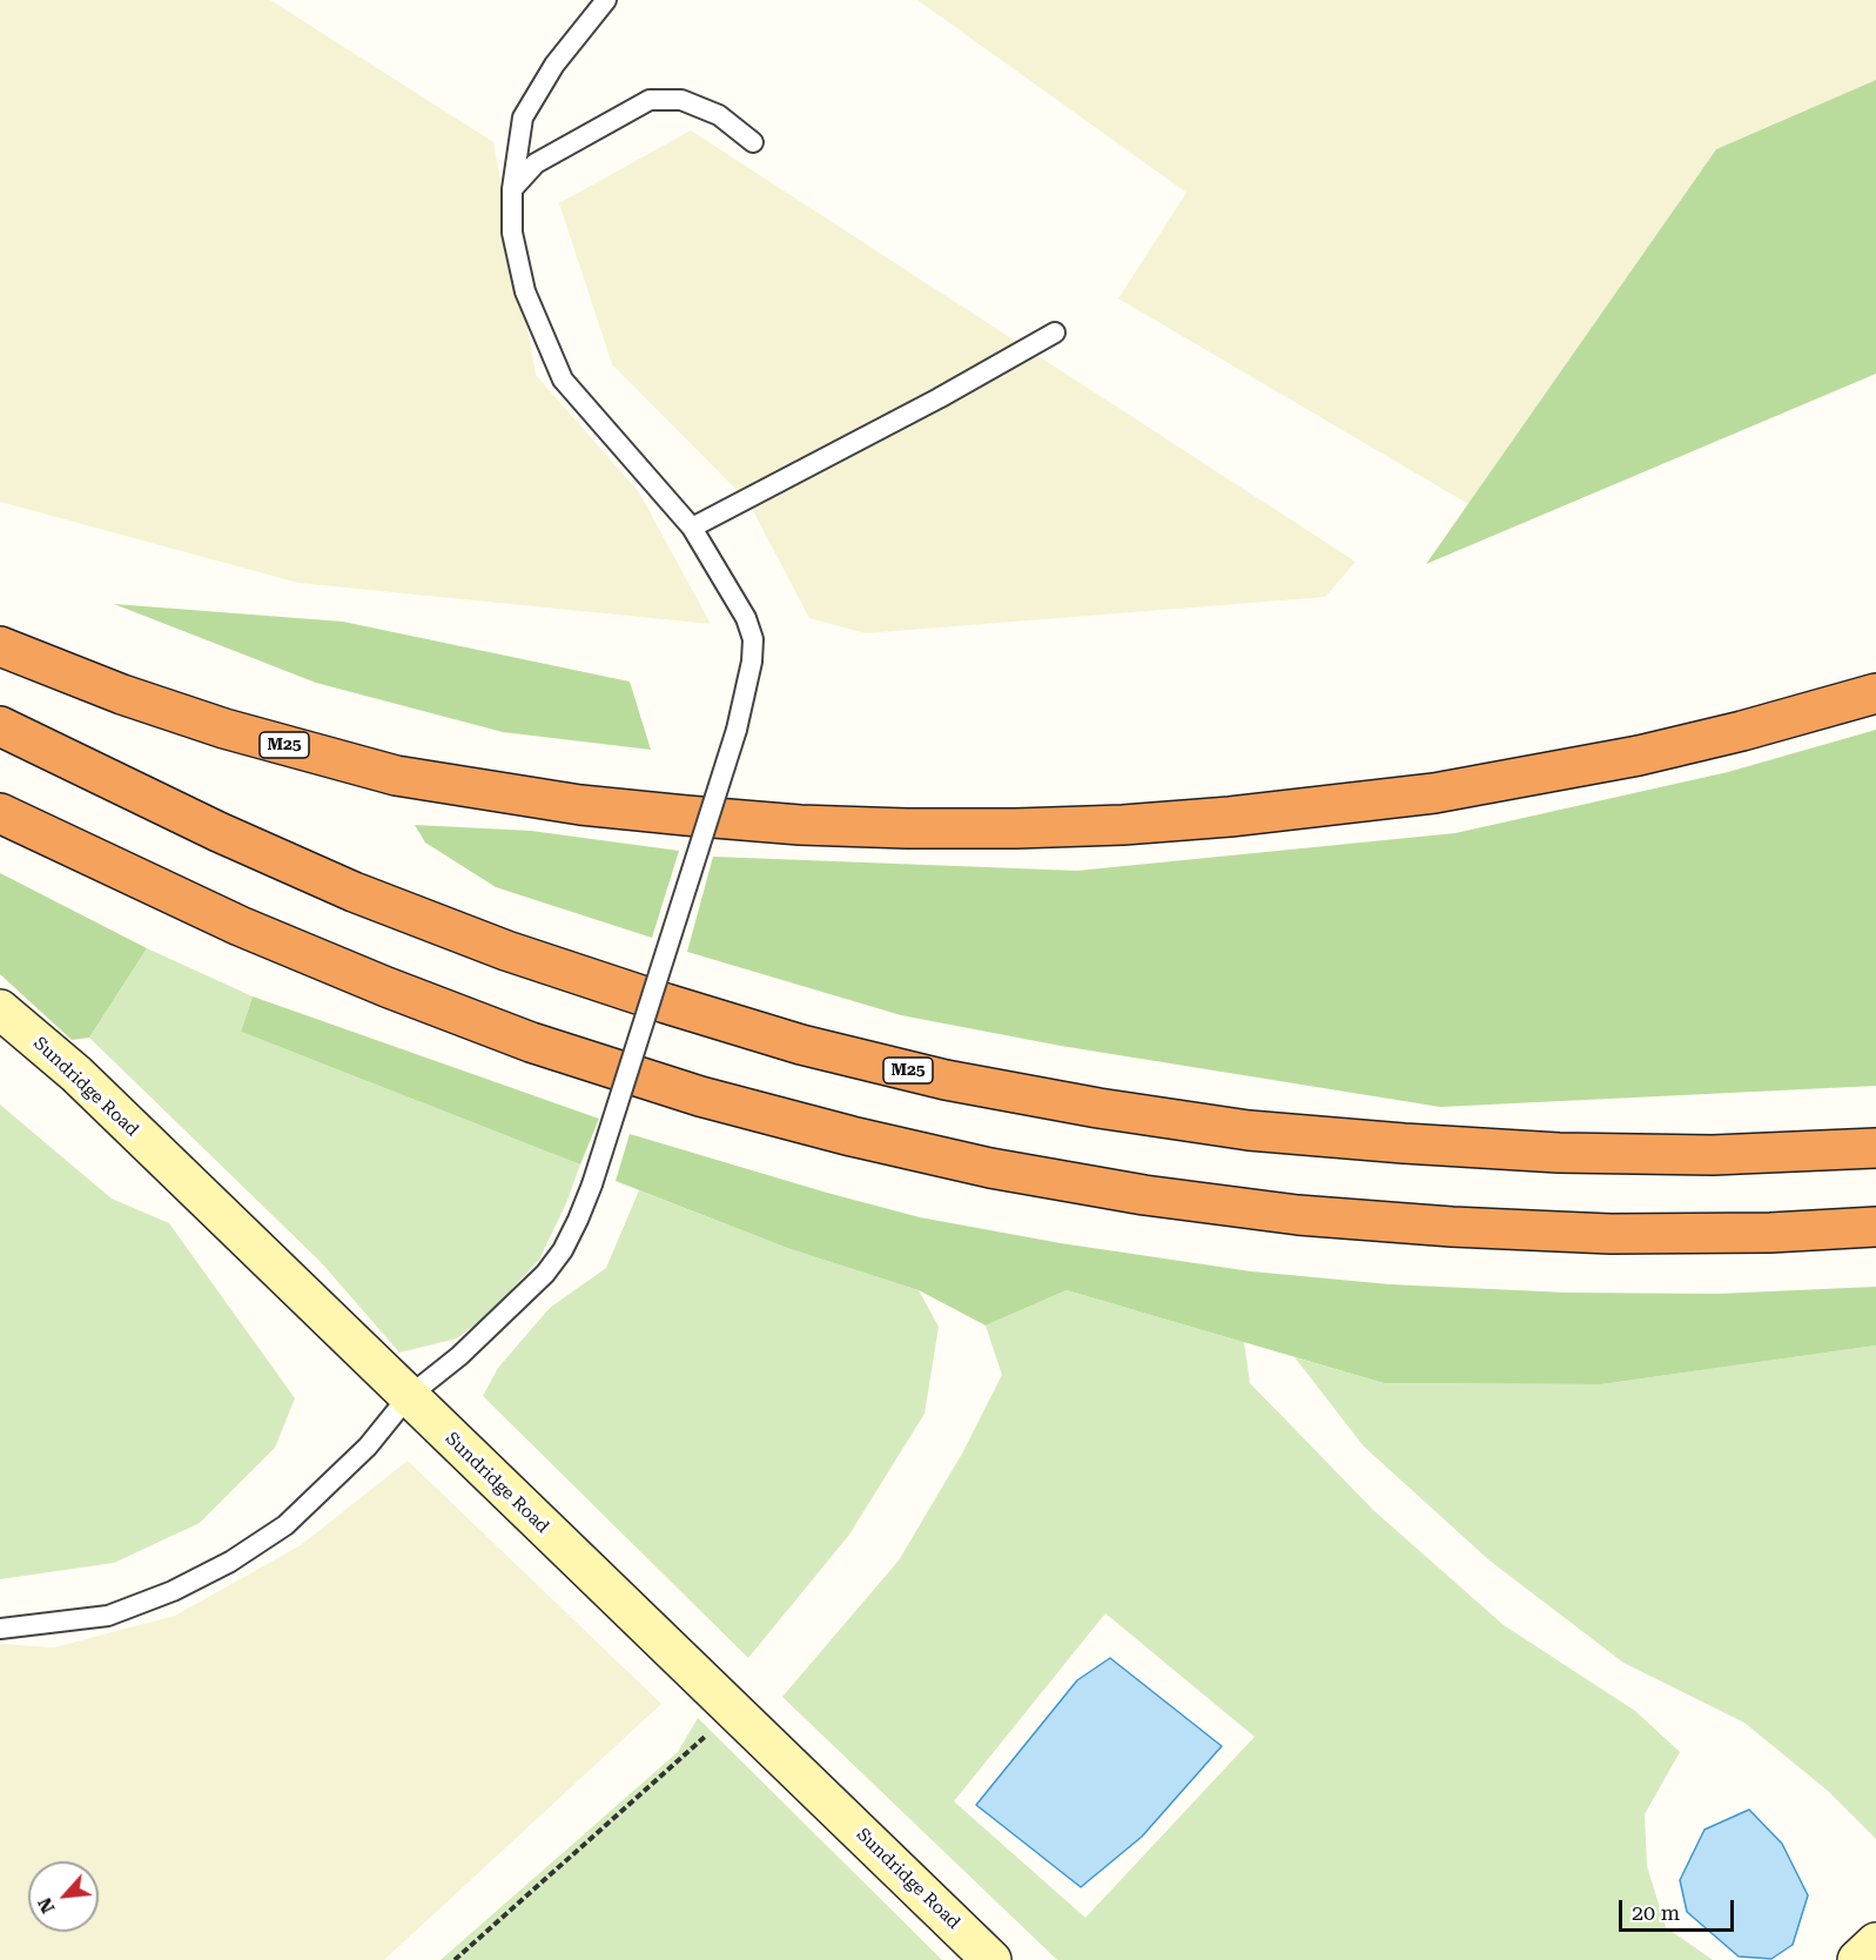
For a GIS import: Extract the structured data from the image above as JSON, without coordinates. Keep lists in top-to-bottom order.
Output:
{
  "streets": {
    "highway": ["M25"],
    "main road": ["Sundridge Road"]
  },
  "scale_bar": "20 m",
  "north": "bottom left"
}
